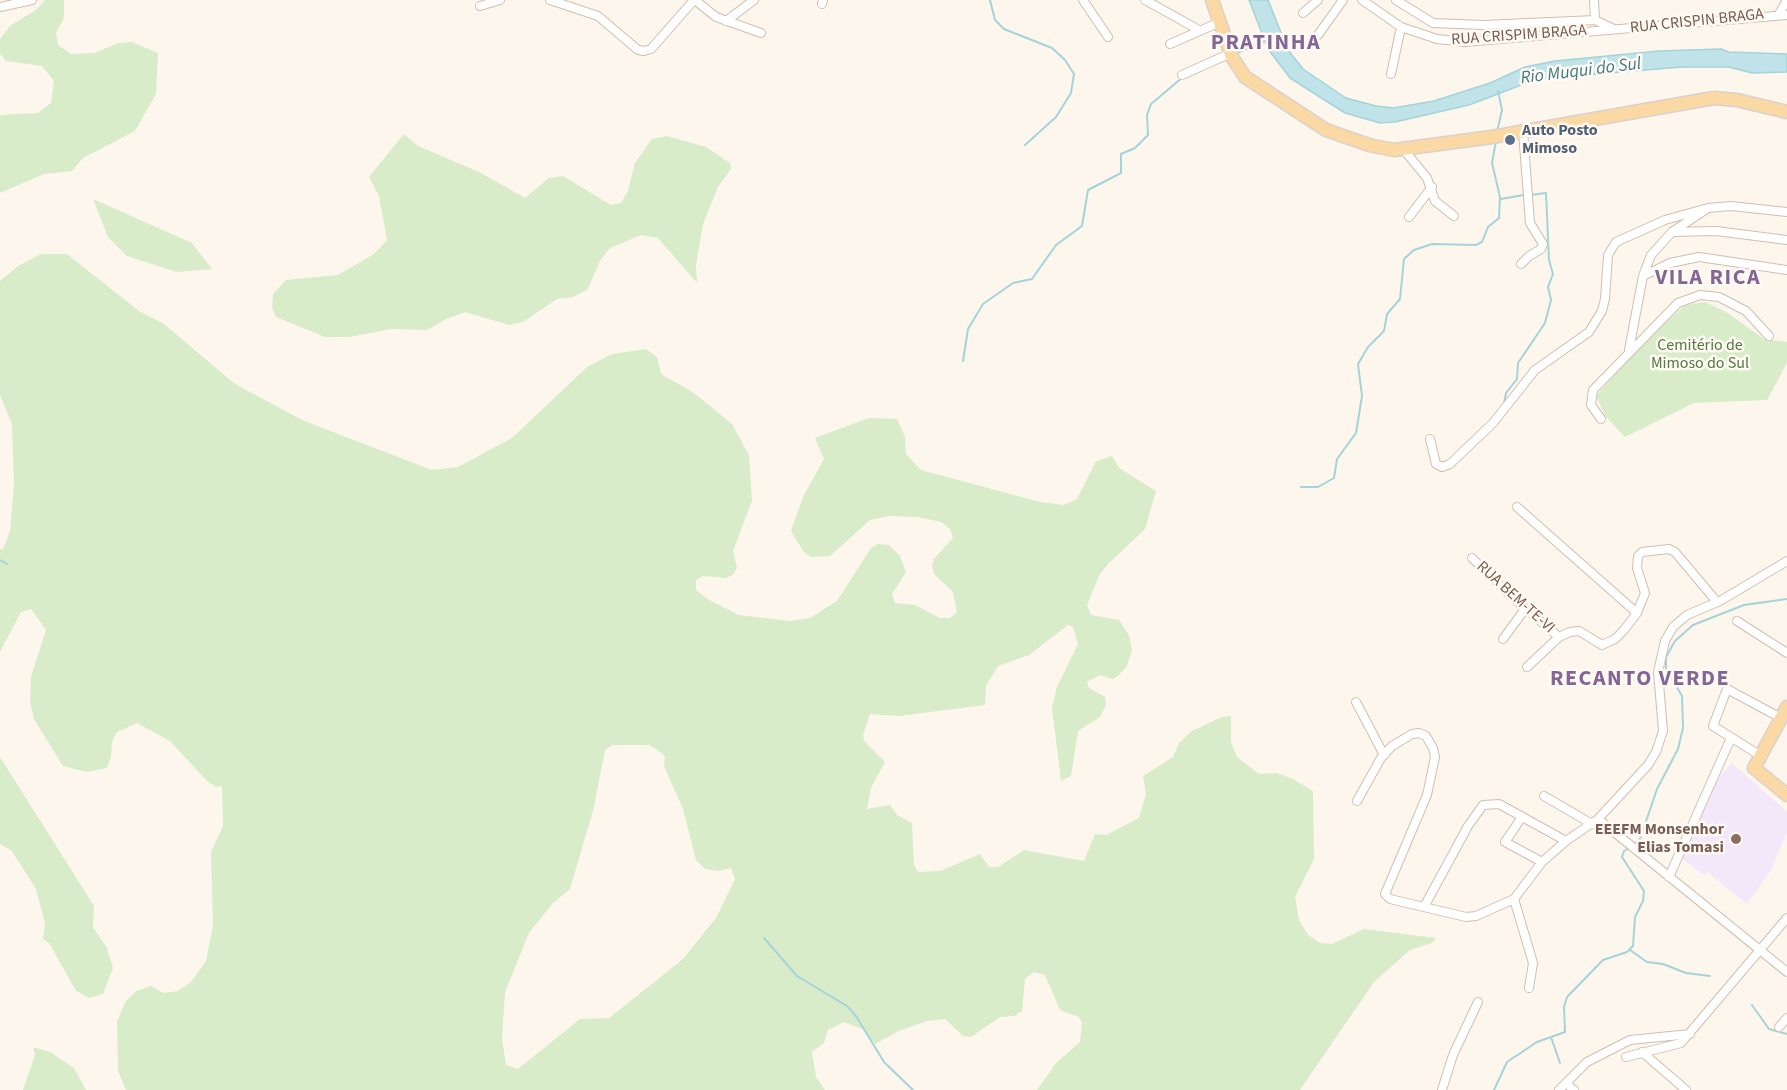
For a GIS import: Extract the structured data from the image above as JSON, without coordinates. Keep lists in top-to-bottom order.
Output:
{
  "streets": {
    "street": ["RUA CRISPIN BRAGA", "RUA CRISPIM BRAGA", "RUA BEM-TE-VI"]
  },
  "crossings": [
    ["RUA CRISPIN BRAGA", "RUA CRISPIM BRAGA"]
  ],
  "districts": ["PRATINHA", "VILA RICA", "RECANTO VERDE"],
  "water": ["Rio Muqui do Sul"],
  "parks": ["Cemitério de Mimoso do Sul"],
  "places": ["Auto Posto Mimoso", "EEEFM Monsenhor Elias Tomasi"]
}
